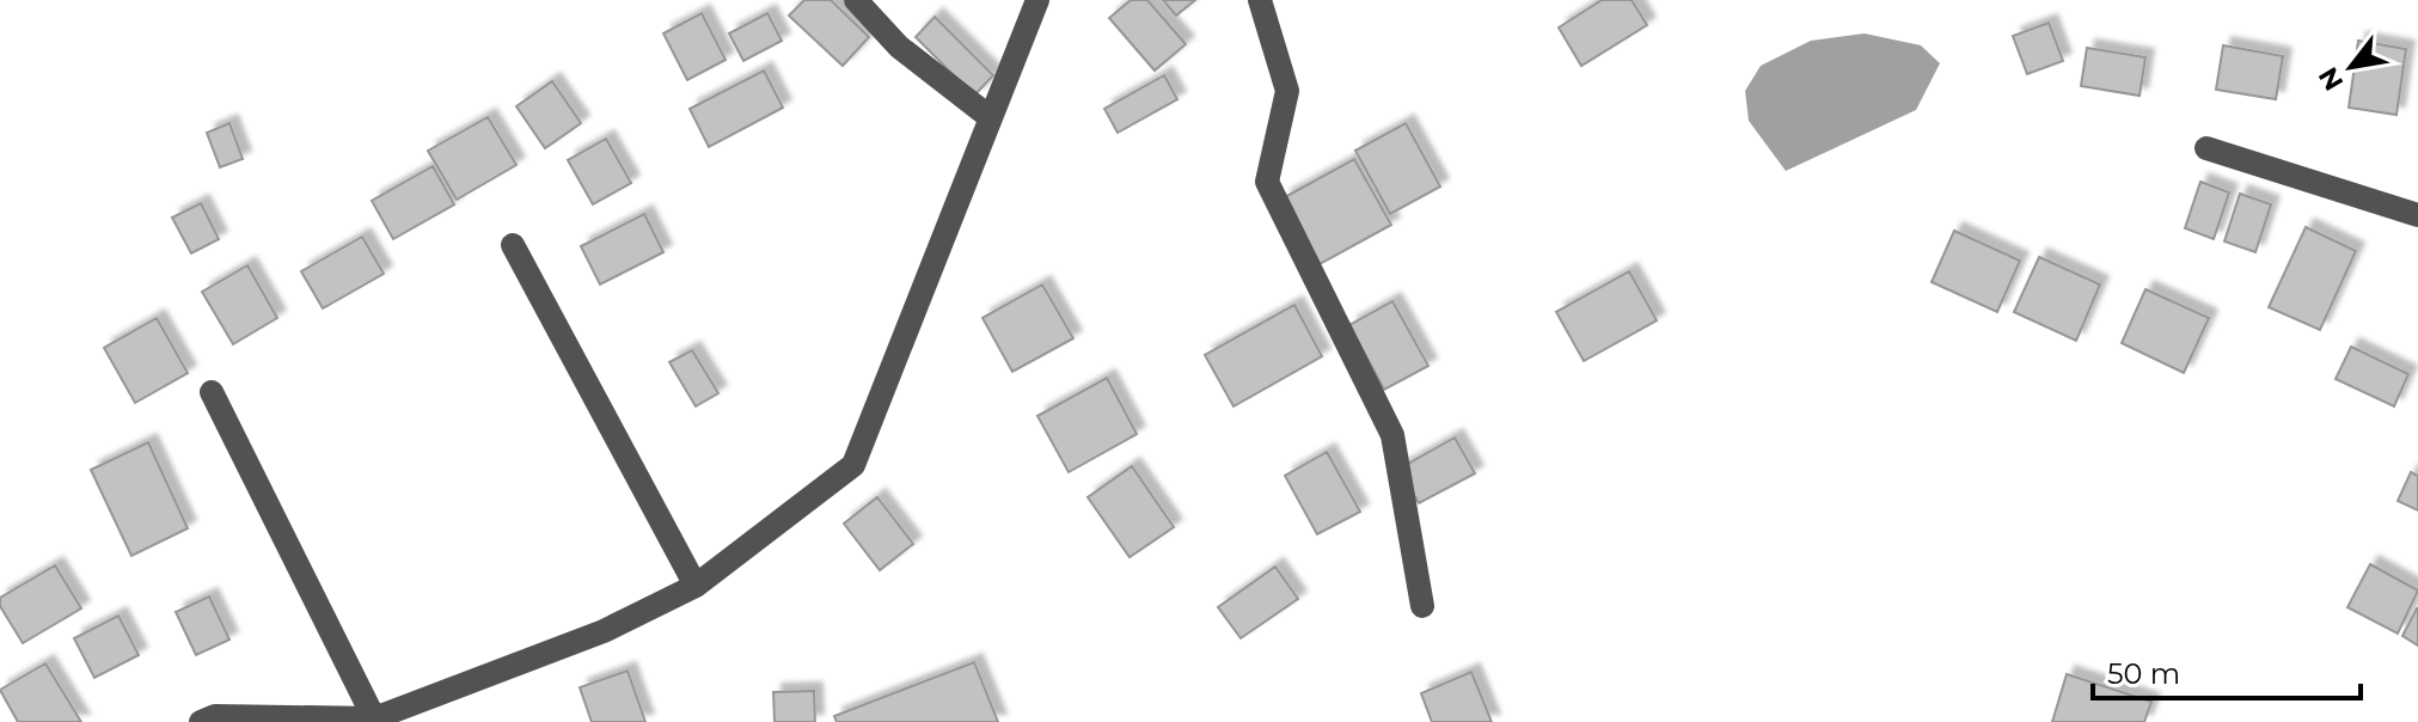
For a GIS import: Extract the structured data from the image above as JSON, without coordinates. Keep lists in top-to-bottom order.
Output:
{
  "scale_bar": "50 m",
  "north": "bottom left"
}
